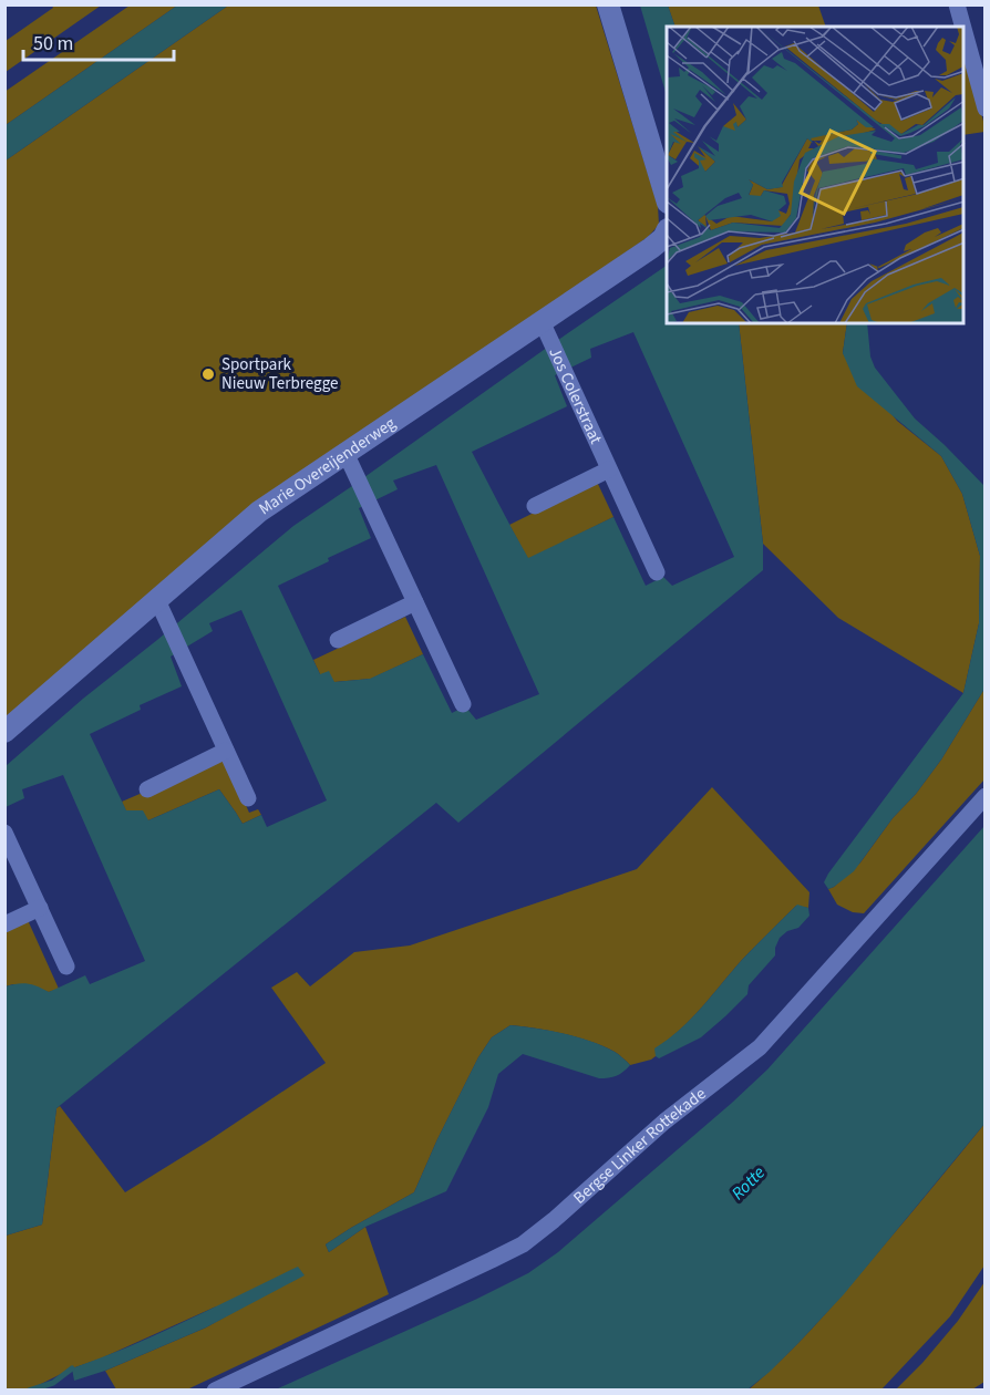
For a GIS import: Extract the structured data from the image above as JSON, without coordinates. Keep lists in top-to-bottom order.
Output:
{
  "streets": {
    "street": ["Jos Colerstraat", "Marie Overeijenderweg", "Bergse Linker Rottekade"]
  },
  "crossings": [
    ["Jos Colerstraat", "Marie Overeijenderweg"]
  ],
  "water": ["Rotte"],
  "places": ["Sportpark Nieuw Terbregge"],
  "scale_bar": "50 m"
}
